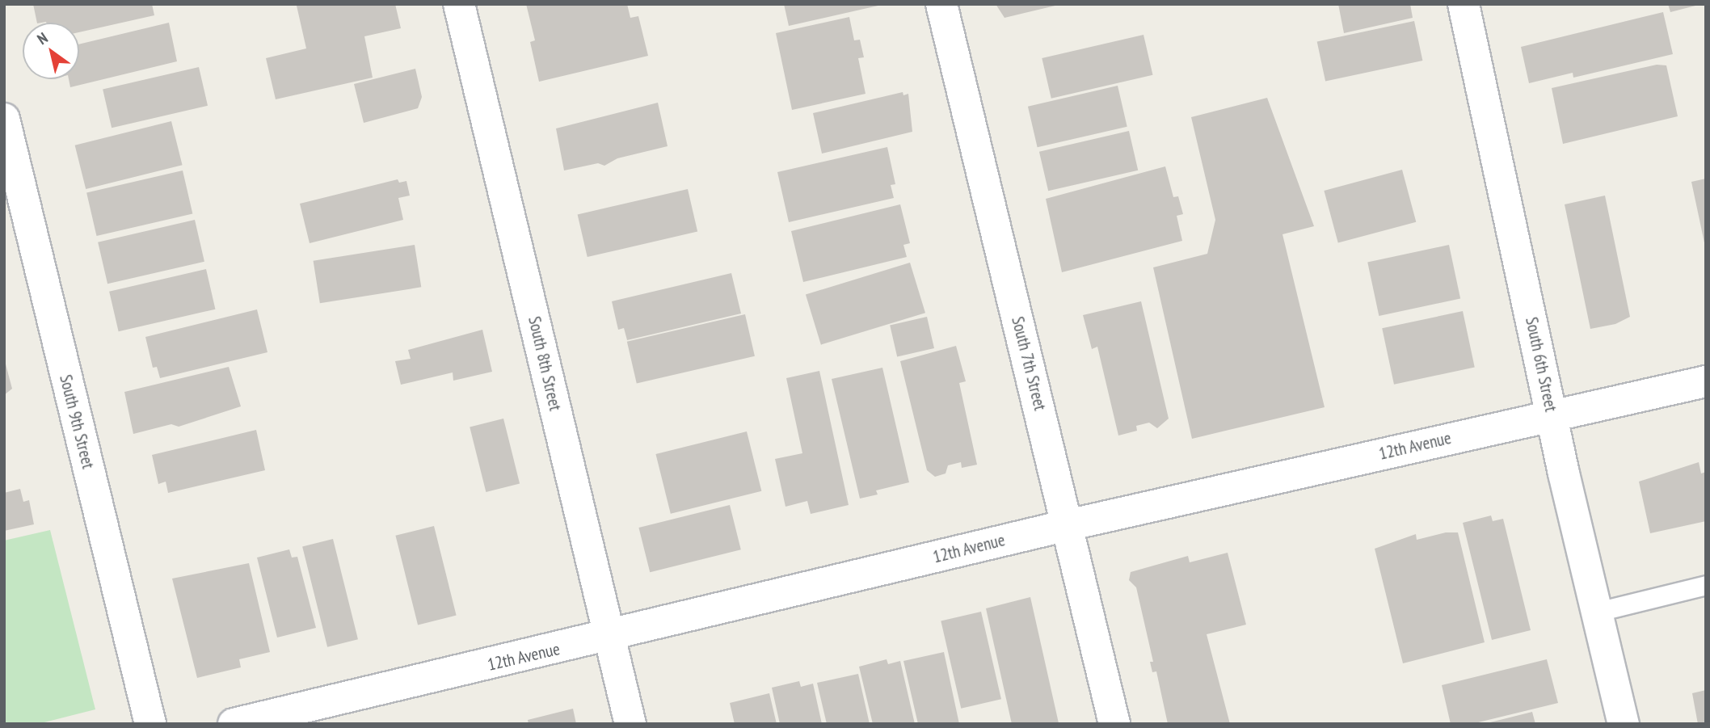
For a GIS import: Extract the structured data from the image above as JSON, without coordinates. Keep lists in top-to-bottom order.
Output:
{
  "streets": {
    "street": [
      "South 8th Street",
      "South 7th Street",
      "South 6th Street",
      "South 9th Street",
      "12th Avenue"
    ]
  },
  "crossings": [
    ["South 8th Street", "12th Avenue"],
    ["South 7th Street", "12th Avenue"],
    ["South 6th Street", "12th Avenue"]
  ],
  "north": "top left"
}
